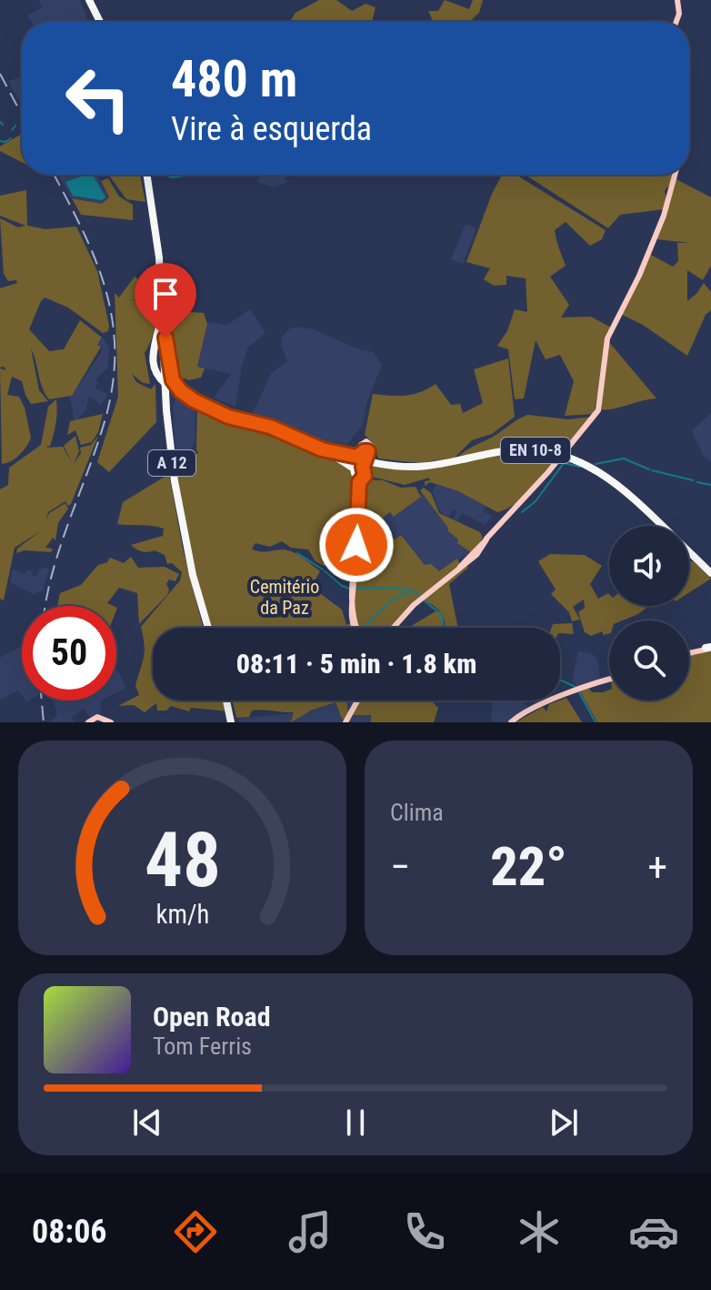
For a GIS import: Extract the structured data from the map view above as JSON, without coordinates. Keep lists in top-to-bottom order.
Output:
{
  "streets": {
    "highway": ["EN 10-8", "A 12"]
  },
  "parks": ["Cemitério da Paz"],
  "page": {
    "turn": ["480 m", "Vire à esquerda"],
    "limit": "50",
    "trip": "08:11 · 5 min · 1.8 km",
    "tile": "Clima",
    "heat": ["−", "22°", "+"],
    "song": ["Open Road", "Tom Ferris"],
    "tabs": "08:06",
    "gauge": ["48", "km/h"]
  }
}
